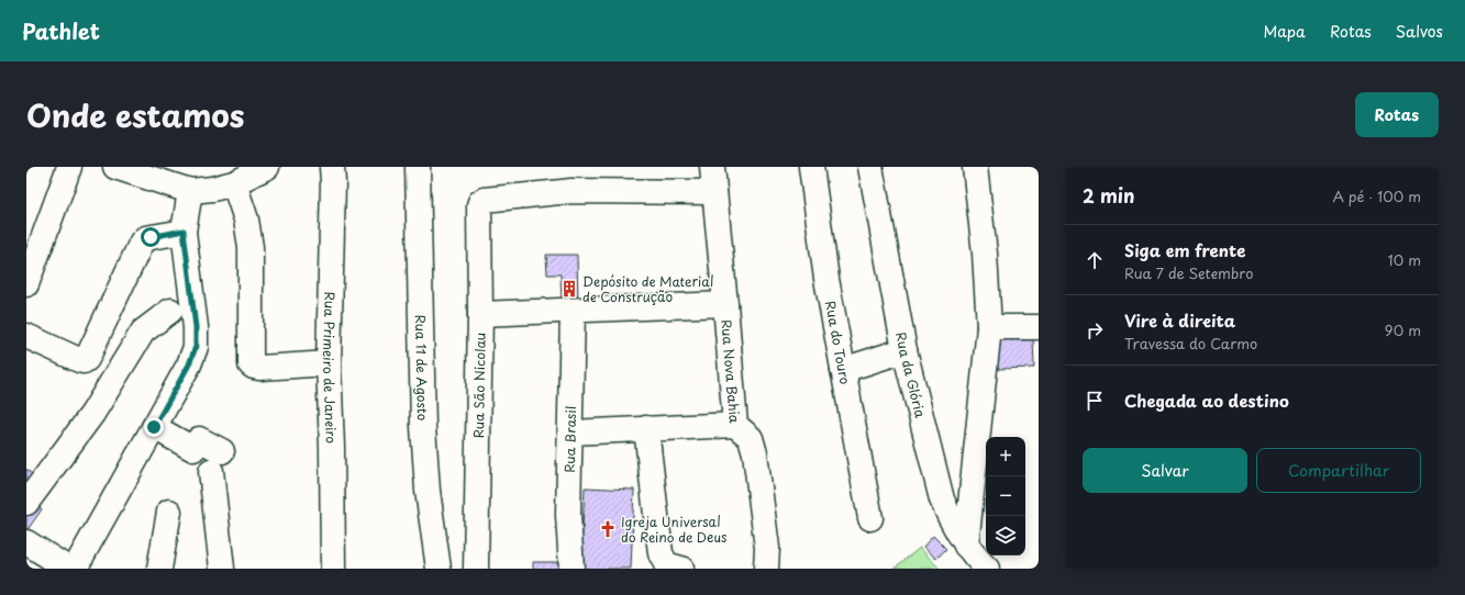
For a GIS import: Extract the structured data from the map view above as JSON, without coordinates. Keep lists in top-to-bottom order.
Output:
{
  "streets": {
    "street": [
      "Rua do Touro",
      "Rua Primeiro de Janeiro",
      "Rua 11 de Agosto",
      "Rua Nova Bahia",
      "Rua da Glória",
      "Rua São Nicolau",
      "Rua Brasil"
    ]
  },
  "crossings": [
    ["Rua Nova Bahia", "Rua São Nicolau"]
  ],
  "places": {
    "building": ["Depósito de Material de Construção"],
    "church": ["Igreja Universal do Reino de Deus"]
  },
  "page": {
    "header": "Pathlet",
    "nav": ["Mapa", "Rotas", "Salvos"],
    "title": "Onde estamos",
    "buttons": [
      "Rotas",
      ["Salvar", "Compartilhar"]
    ],
    "heading": ["2 min", "A pé · 100 m"],
    "list": [
      ["Siga em frente", "Rua 7 de Setembro", "10 m"],
      ["Vire à direita", "Travessa do Carmo", "90 m"],
      "Chegada ao destino"
    ],
    "map_buttons": ["+", "−"]
  }
}
